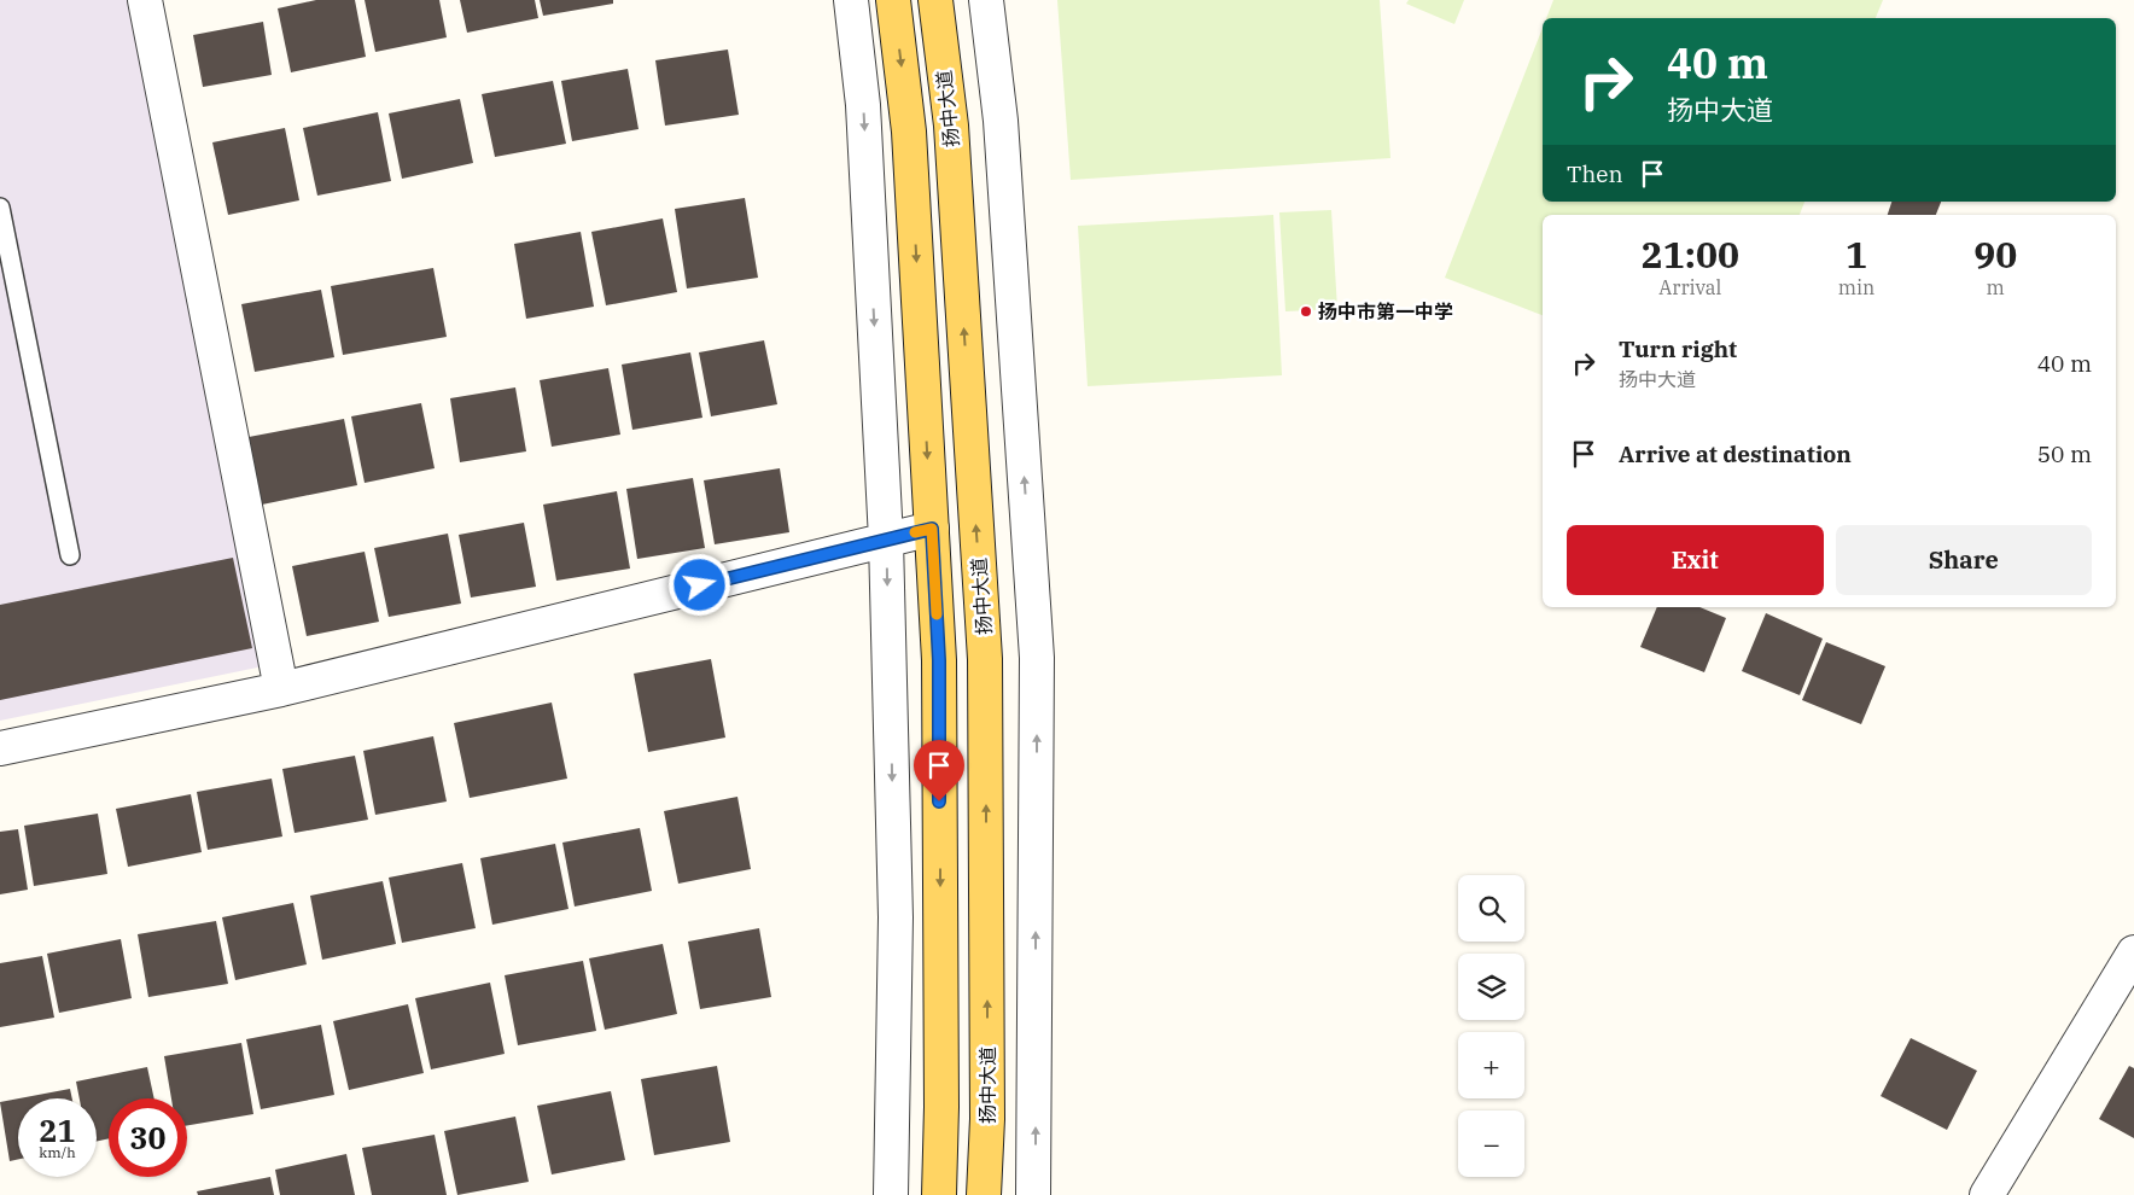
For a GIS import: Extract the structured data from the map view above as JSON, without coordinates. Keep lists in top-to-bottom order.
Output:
{
  "streets": {
    "main road": ["扬中大道"]
  },
  "places": ["扬中市第一中学"],
  "page": {
    "turn": ["40 m", "扬中大道"],
    "then": "Then",
    "eta": [
      "21:00",
      "Arrival",
      "1",
      "min",
      "90",
      "m"
    ],
    "list": [
      {
        "name": "Turn right",
        "note": "扬中大道",
        "value": "40 m"
      },
      {
        "name": "Arrive at destination",
        "value": "50 m"
      }
    ],
    "buttons": ["Exit", "Share"],
    "map_buttons": ["+", "−"],
    "speed": "21 km/h",
    "limit": "30"
  }
}
